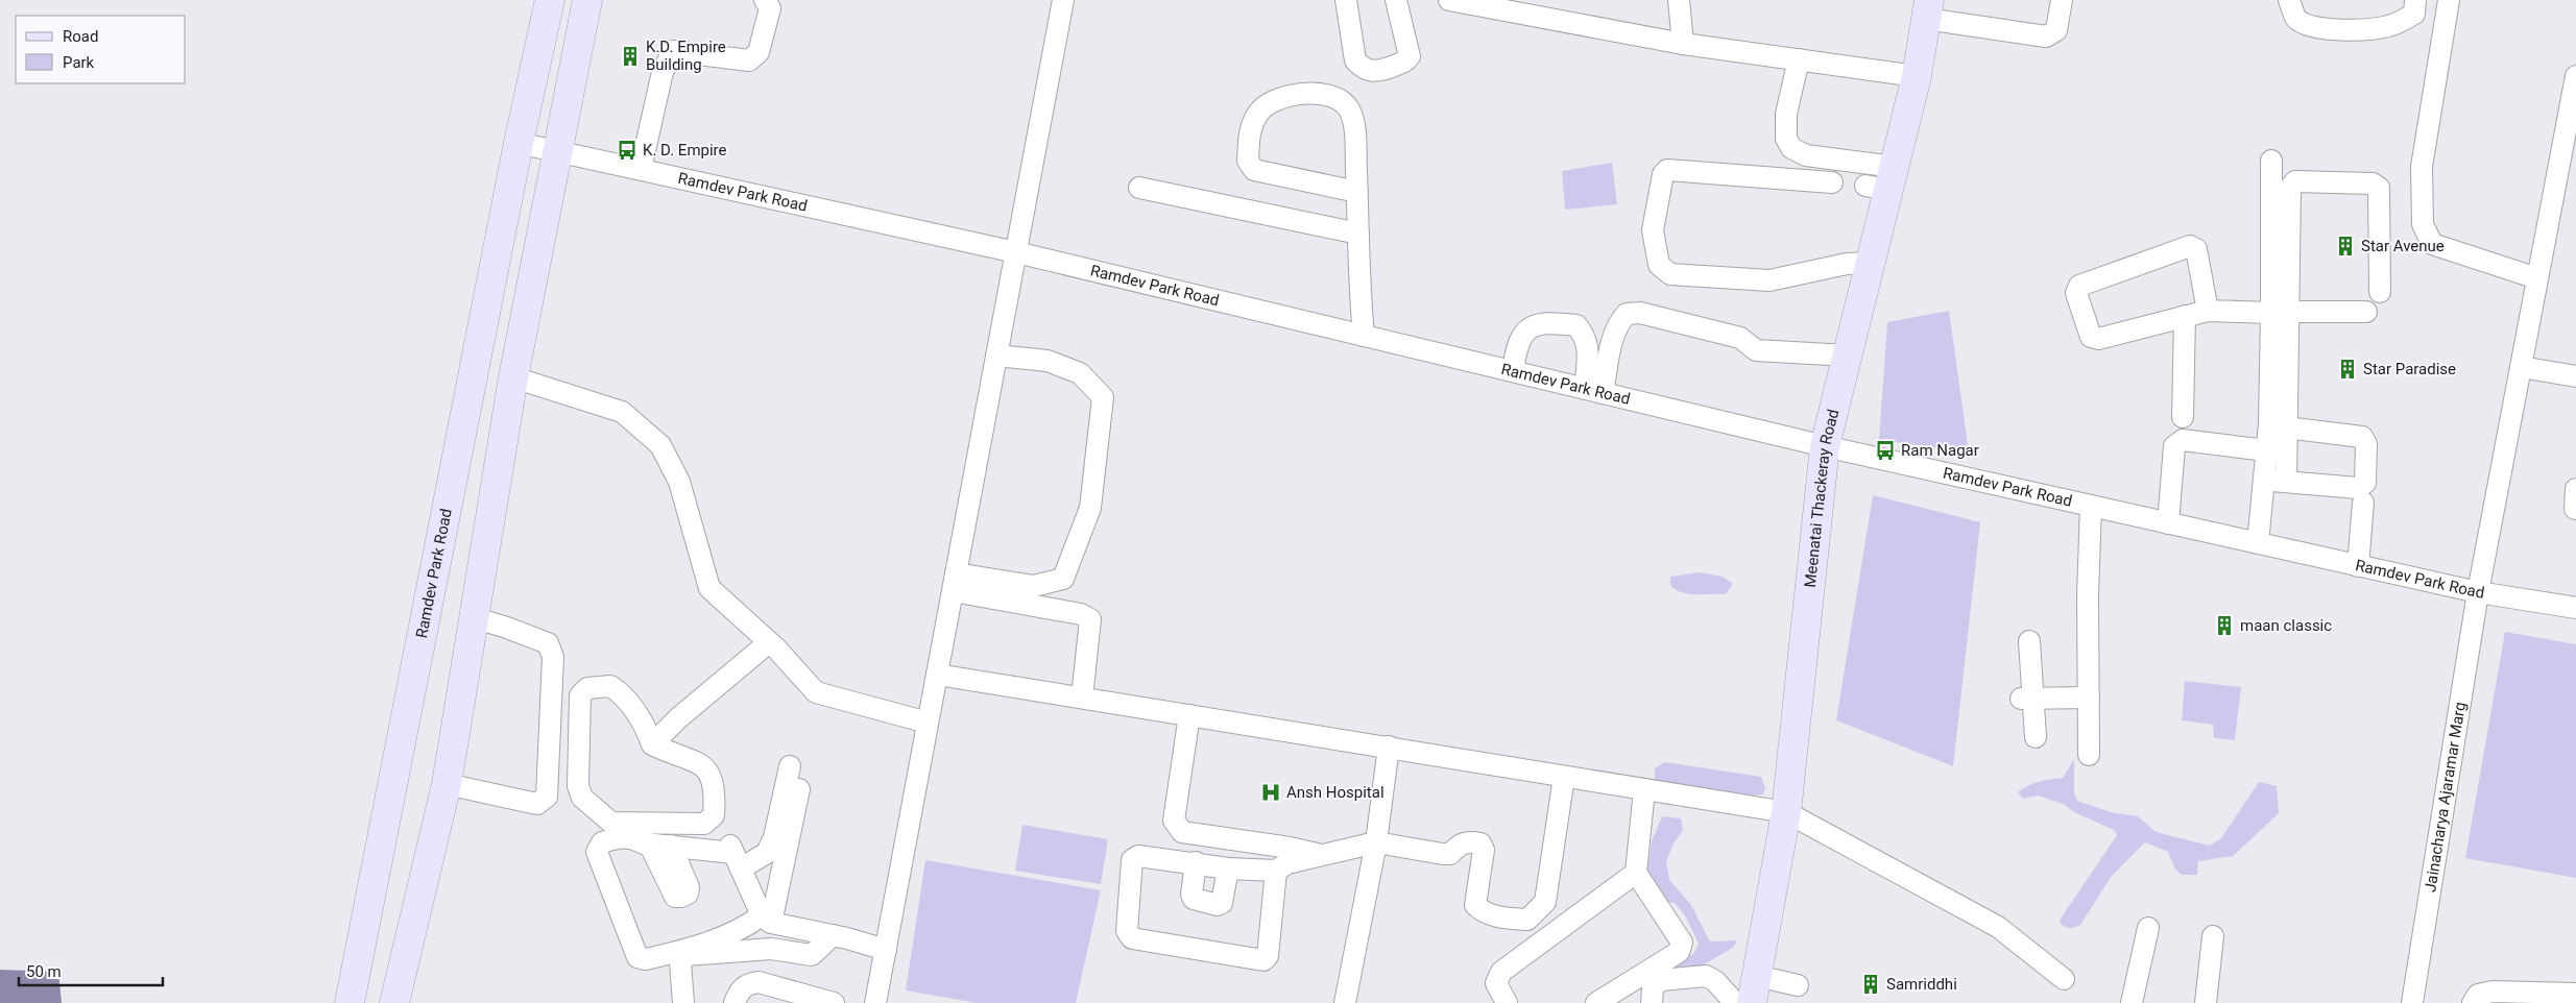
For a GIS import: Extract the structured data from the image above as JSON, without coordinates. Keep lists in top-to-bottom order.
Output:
{
  "streets": {
    "main road": ["Ramdev Park Road", "Meenatai Thackeray Road"],
    "street": ["Jainacharya Ajaramar Marg"]
  },
  "crossings": [
    ["Ramdev Park Road", "Meenatai Thackeray Road"],
    ["Ramdev Park Road", "Jainacharya Ajaramar Marg"]
  ],
  "places": {
    "building": [
      "K.D. Empire Building",
      "Star Avenue",
      "Star Paradise",
      "maan classic",
      "Samriddhi"
    ],
    "bus stop": ["K. D. Empire", "Ram Nagar"],
    "hospital": ["Ansh Hospital"]
  },
  "legend": ["Road", "Park"],
  "scale_bar": "50 m"
}
